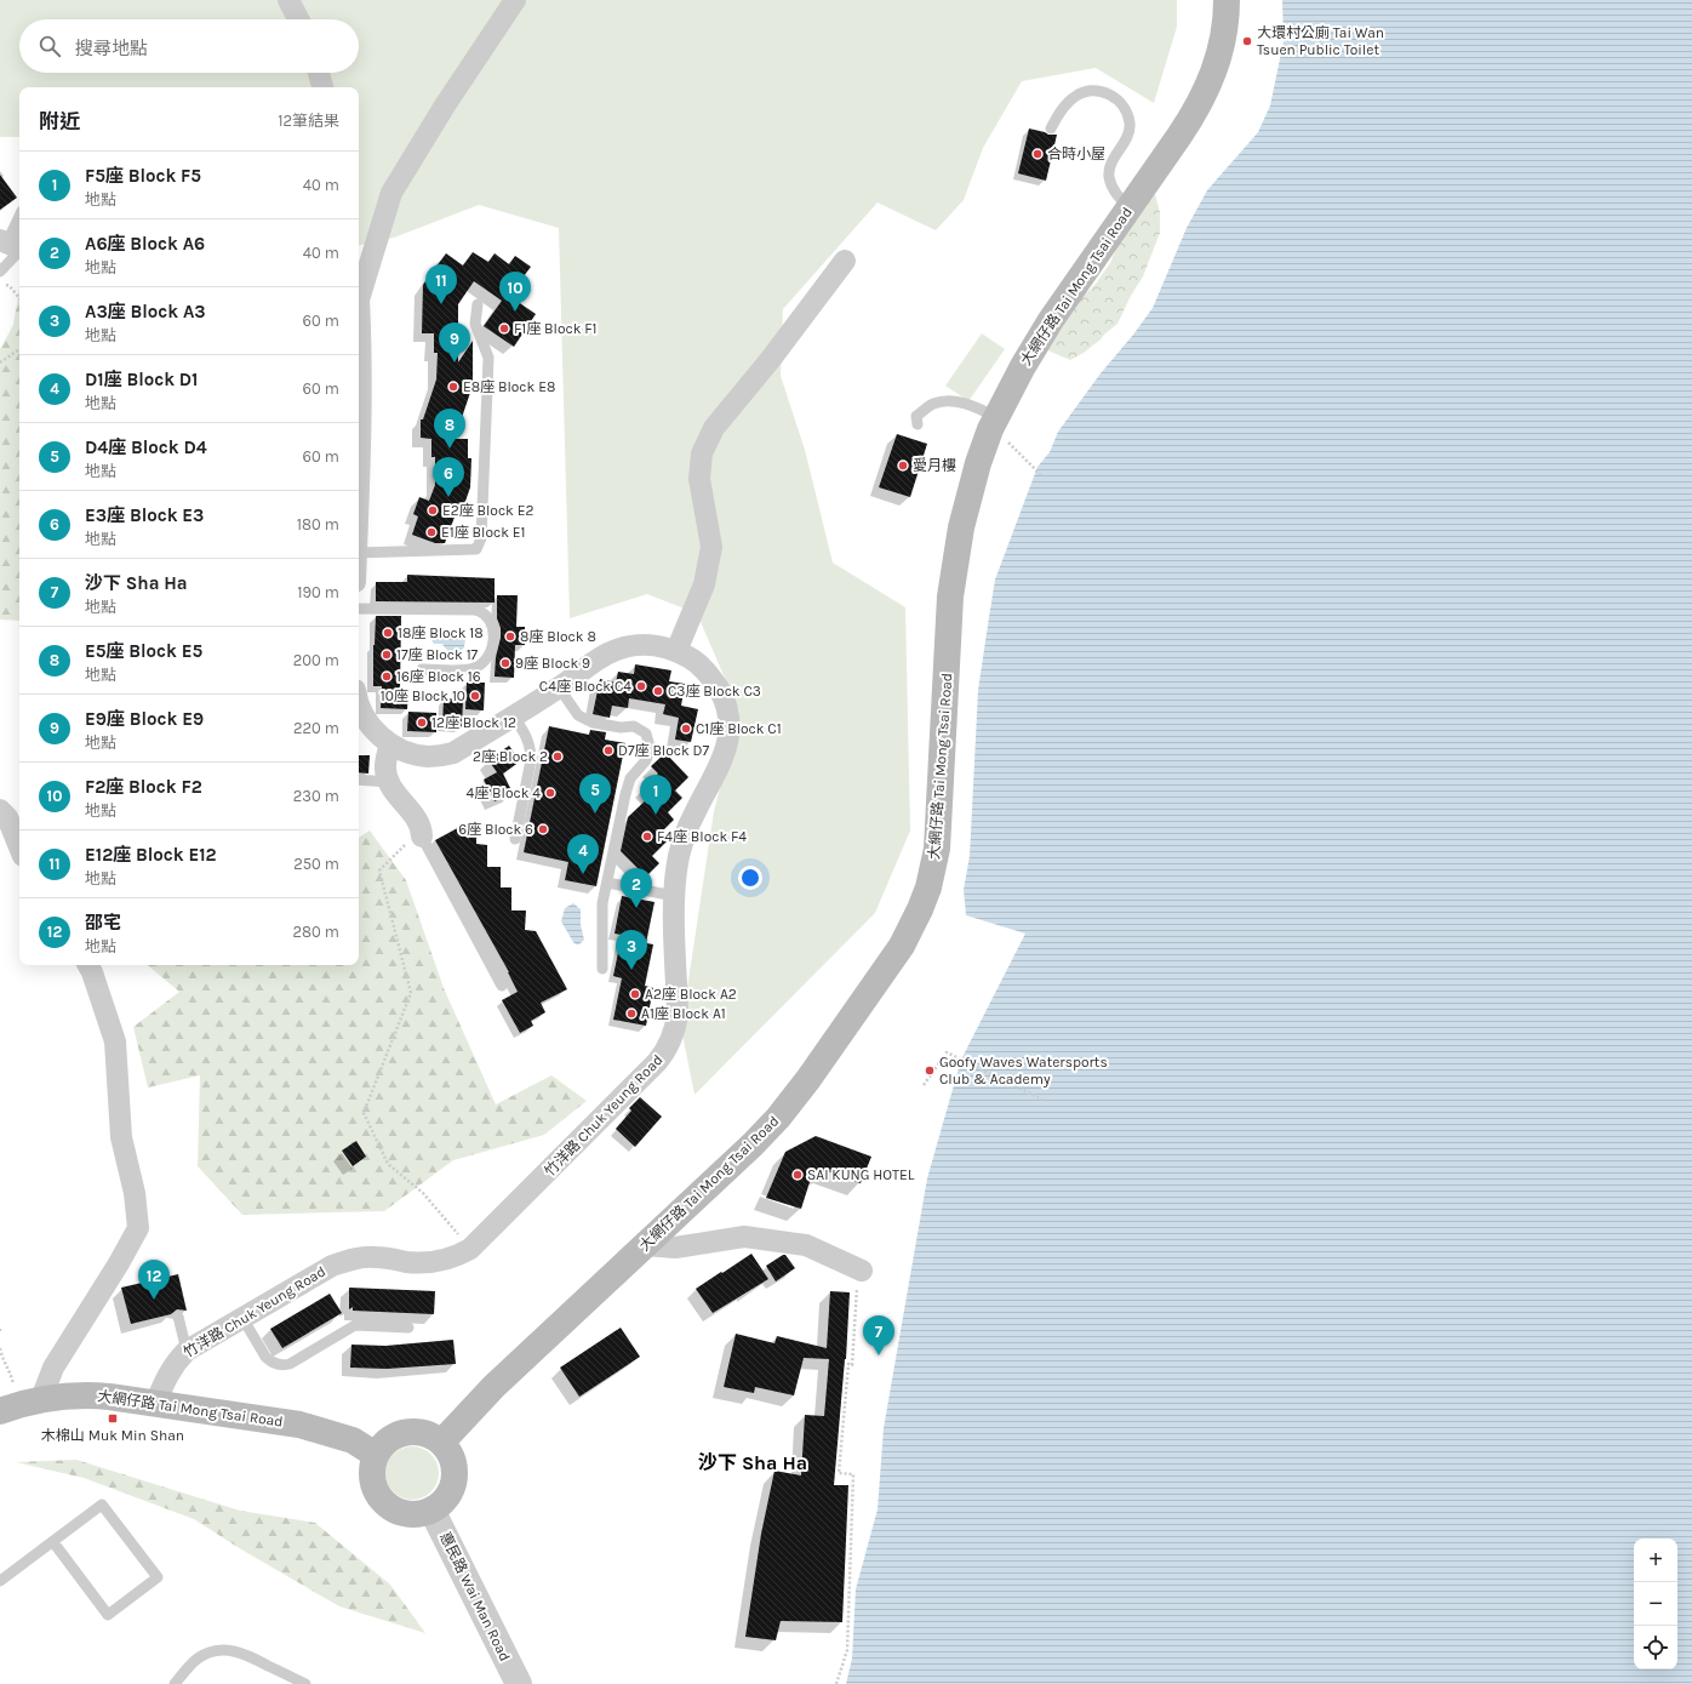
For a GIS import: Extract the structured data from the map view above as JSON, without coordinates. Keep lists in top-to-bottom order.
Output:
{
  "streets": {
    "main road": ["大網仔路 Tai Mong Tsai Road"],
    "street": ["竹洋路 Chuk Yeung Road", "惠民路 Wai Man Road"]
  },
  "crossings": [
    ["大網仔路 Tai Mong Tsai Road", "竹洋路 Chuk Yeung Road"],
    ["大網仔路 Tai Mong Tsai Road", "惠民路 Wai Man Road"]
  ],
  "districts": ["沙下 Sha Ha"],
  "places": {
    "other": [
      "大環村公廁 Tai Wan Tsuen Public Toilet",
      "合時小屋",
      "F1座 Block F1",
      "E8座 Block E8",
      "愛月樓",
      "E2座 Block E2",
      "E1座 Block E1",
      "18座 Block 18",
      "8座 Block 8",
      "17座 Block 17",
      "9座 Block 9",
      "16座 Block 16",
      "C4座 Block C4",
      "C3座 Block C3",
      "10座 Block 10",
      "12座 Block 12",
      "C1座 Block C1",
      "D7座 Block D7",
      "2座 Block 2",
      "4座 Block 4",
      "6座 Block 6",
      "F4座 Block F4",
      "A2座 Block A2",
      "A1座 Block A1",
      "Goofy Waves Watersports Club & Academy",
      "SAI KUNG HOTEL"
    ],
    "transit": ["木棉山 Muk Min Shan"]
  },
  "page": {
    "search": "搜尋地點",
    "heading": ["附近", "12筆結果"],
    "list": [
      {
        "mark": "1",
        "name": "F5座 Block F5",
        "note": "地點",
        "value": "40 m"
      },
      {
        "mark": "2",
        "name": "A6座 Block A6",
        "note": "地點",
        "value": "40 m"
      },
      {
        "mark": "3",
        "name": "A3座 Block A3",
        "note": "地點",
        "value": "60 m"
      },
      {
        "mark": "4",
        "name": "D1座 Block D1",
        "note": "地點",
        "value": "60 m"
      },
      {
        "mark": "5",
        "name": "D4座 Block D4",
        "note": "地點",
        "value": "60 m"
      },
      {
        "mark": "6",
        "name": "E3座 Block E3",
        "note": "地點",
        "value": "180 m"
      },
      {
        "mark": "7",
        "name": "沙下 Sha Ha",
        "note": "地點",
        "value": "190 m"
      },
      {
        "mark": "8",
        "name": "E5座 Block E5",
        "note": "地點",
        "value": "200 m"
      },
      {
        "mark": "9",
        "name": "E9座 Block E9",
        "note": "地點",
        "value": "220 m"
      },
      {
        "mark": "10",
        "name": "F2座 Block F2",
        "note": "地點",
        "value": "230 m"
      },
      {
        "mark": "11",
        "name": "E12座 Block E12",
        "note": "地點",
        "value": "250 m"
      },
      {
        "mark": "12",
        "name": "邵宅",
        "note": "地點",
        "value": "280 m"
      }
    ],
    "pins": [
      "11",
      "10",
      "9",
      "8",
      "6",
      "5",
      "1",
      "4",
      "2",
      "3",
      "12",
      "7"
    ],
    "map_buttons": ["+", "−"]
  }
}
